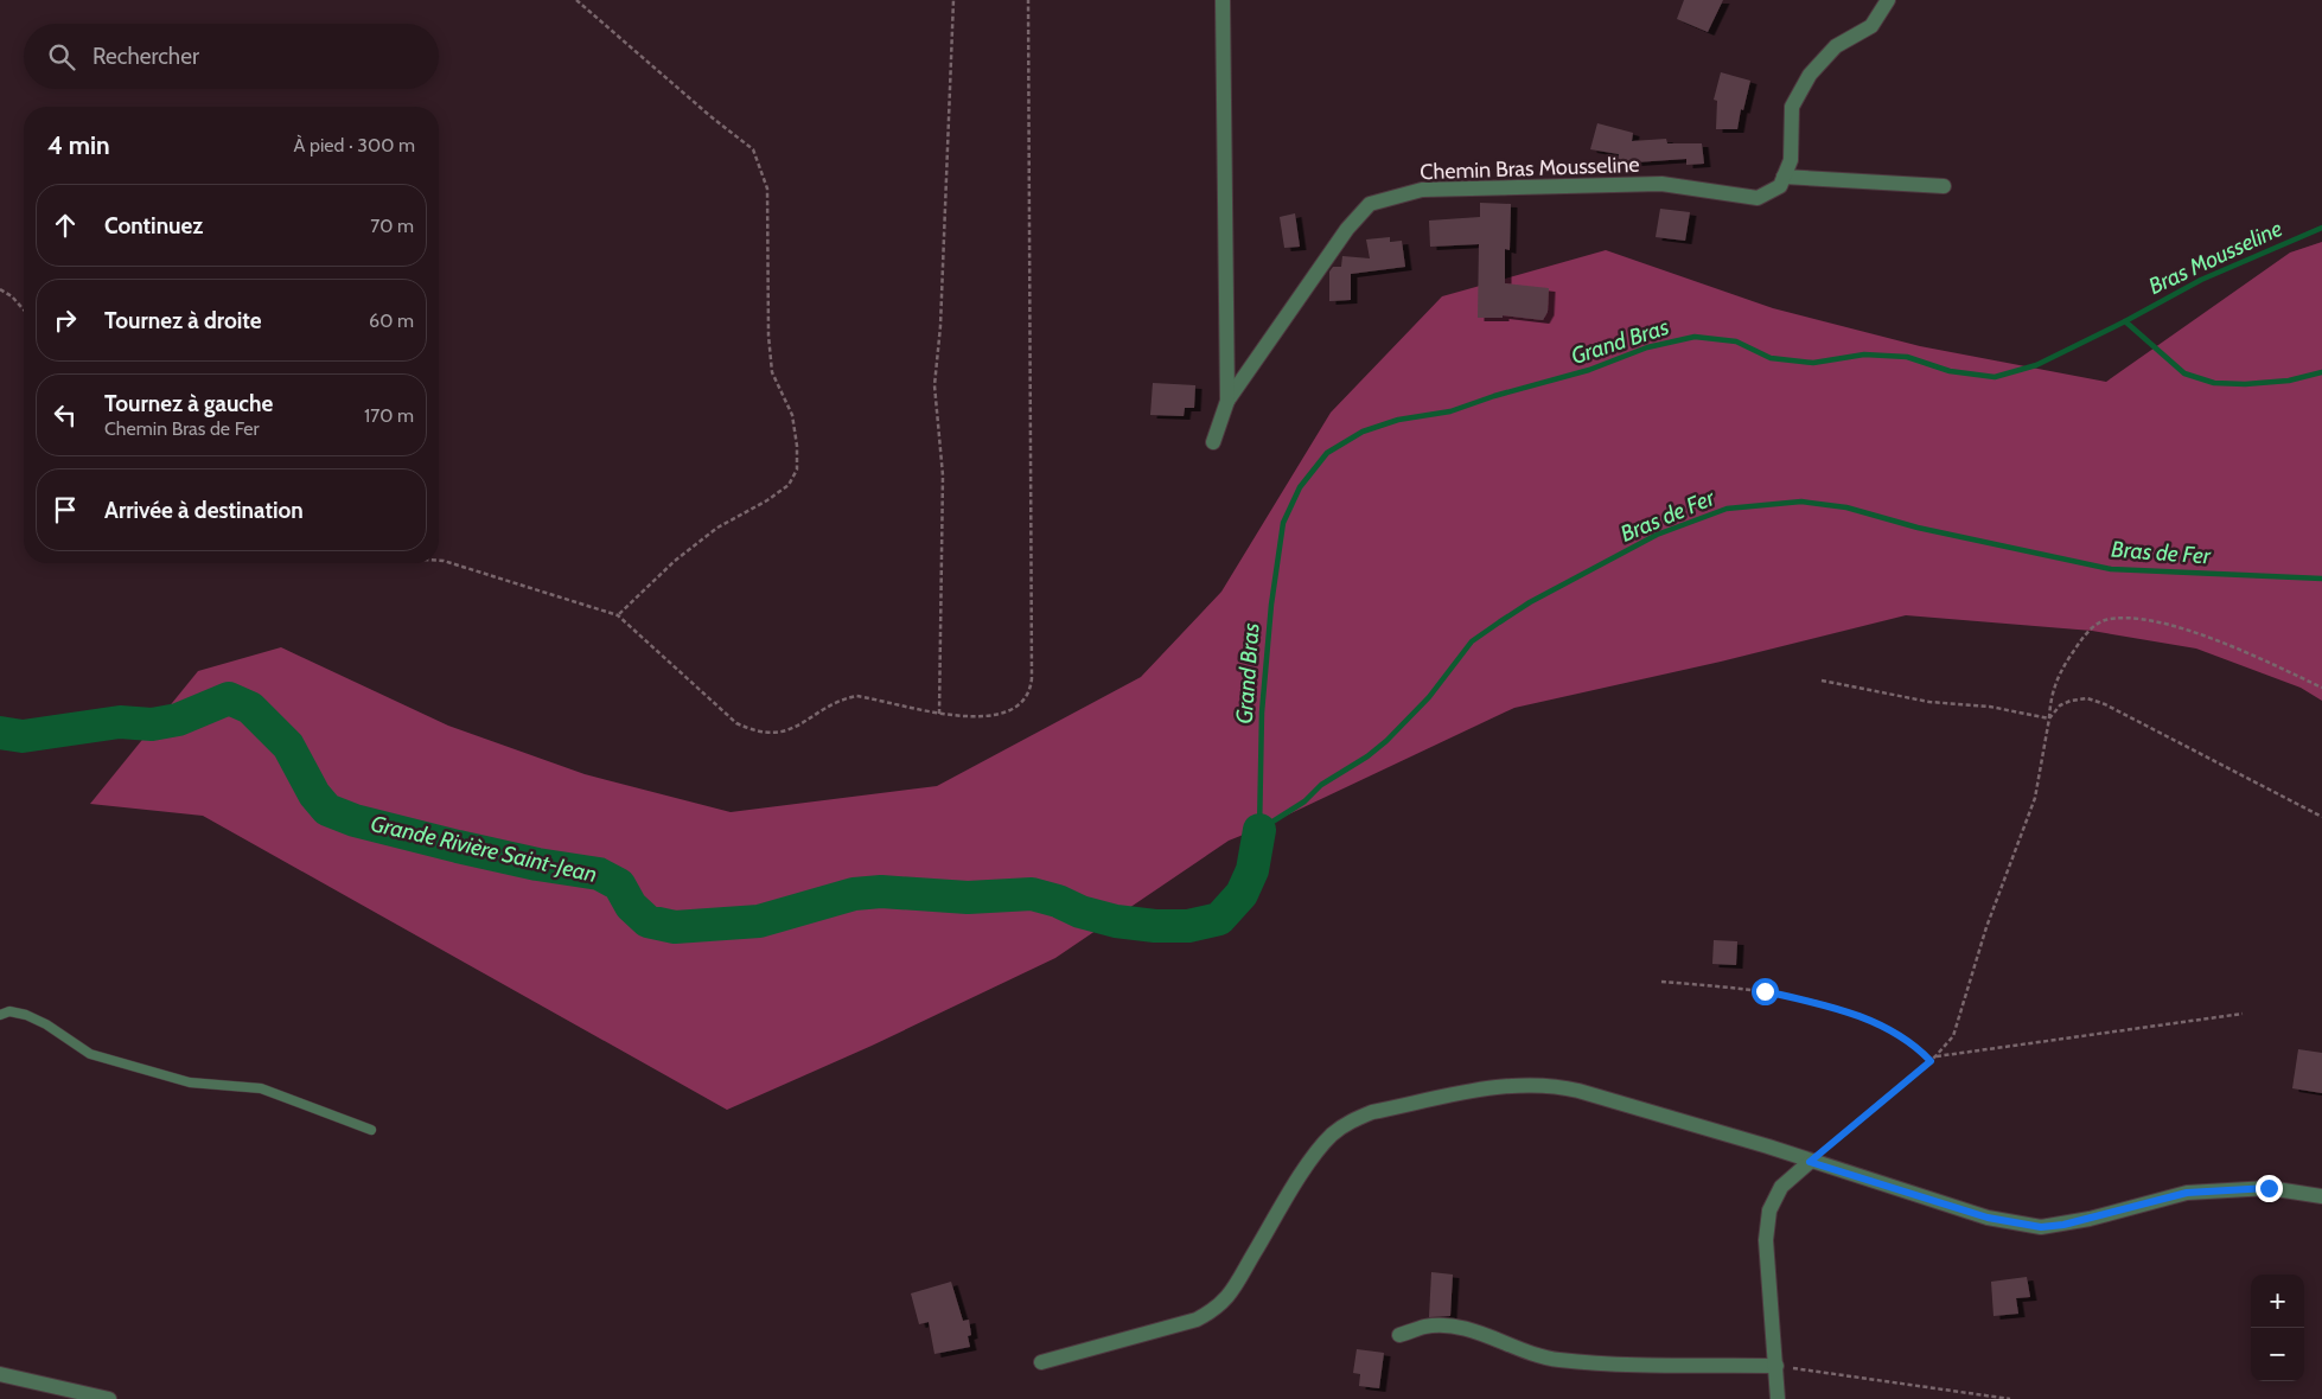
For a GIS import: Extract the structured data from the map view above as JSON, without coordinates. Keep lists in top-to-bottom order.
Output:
{
  "streets": {
    "street": ["Chemin Bras Mousseline"]
  },
  "water": [
    "Bras Mousseline",
    "Grand Bras",
    "Bras de Fer",
    "Grande Rivière Saint-Jean"
  ],
  "page": {
    "search": "Rechercher",
    "heading": ["4 min", "À pied · 300 m"],
    "list": [
      ["Continuez", "70 m"],
      ["Tournez à droite", "60 m"],
      ["Tournez à gauche", "Chemin Bras de Fer", "170 m"],
      "Arrivée à destination"
    ],
    "map_buttons": ["+", "−"]
  }
}
